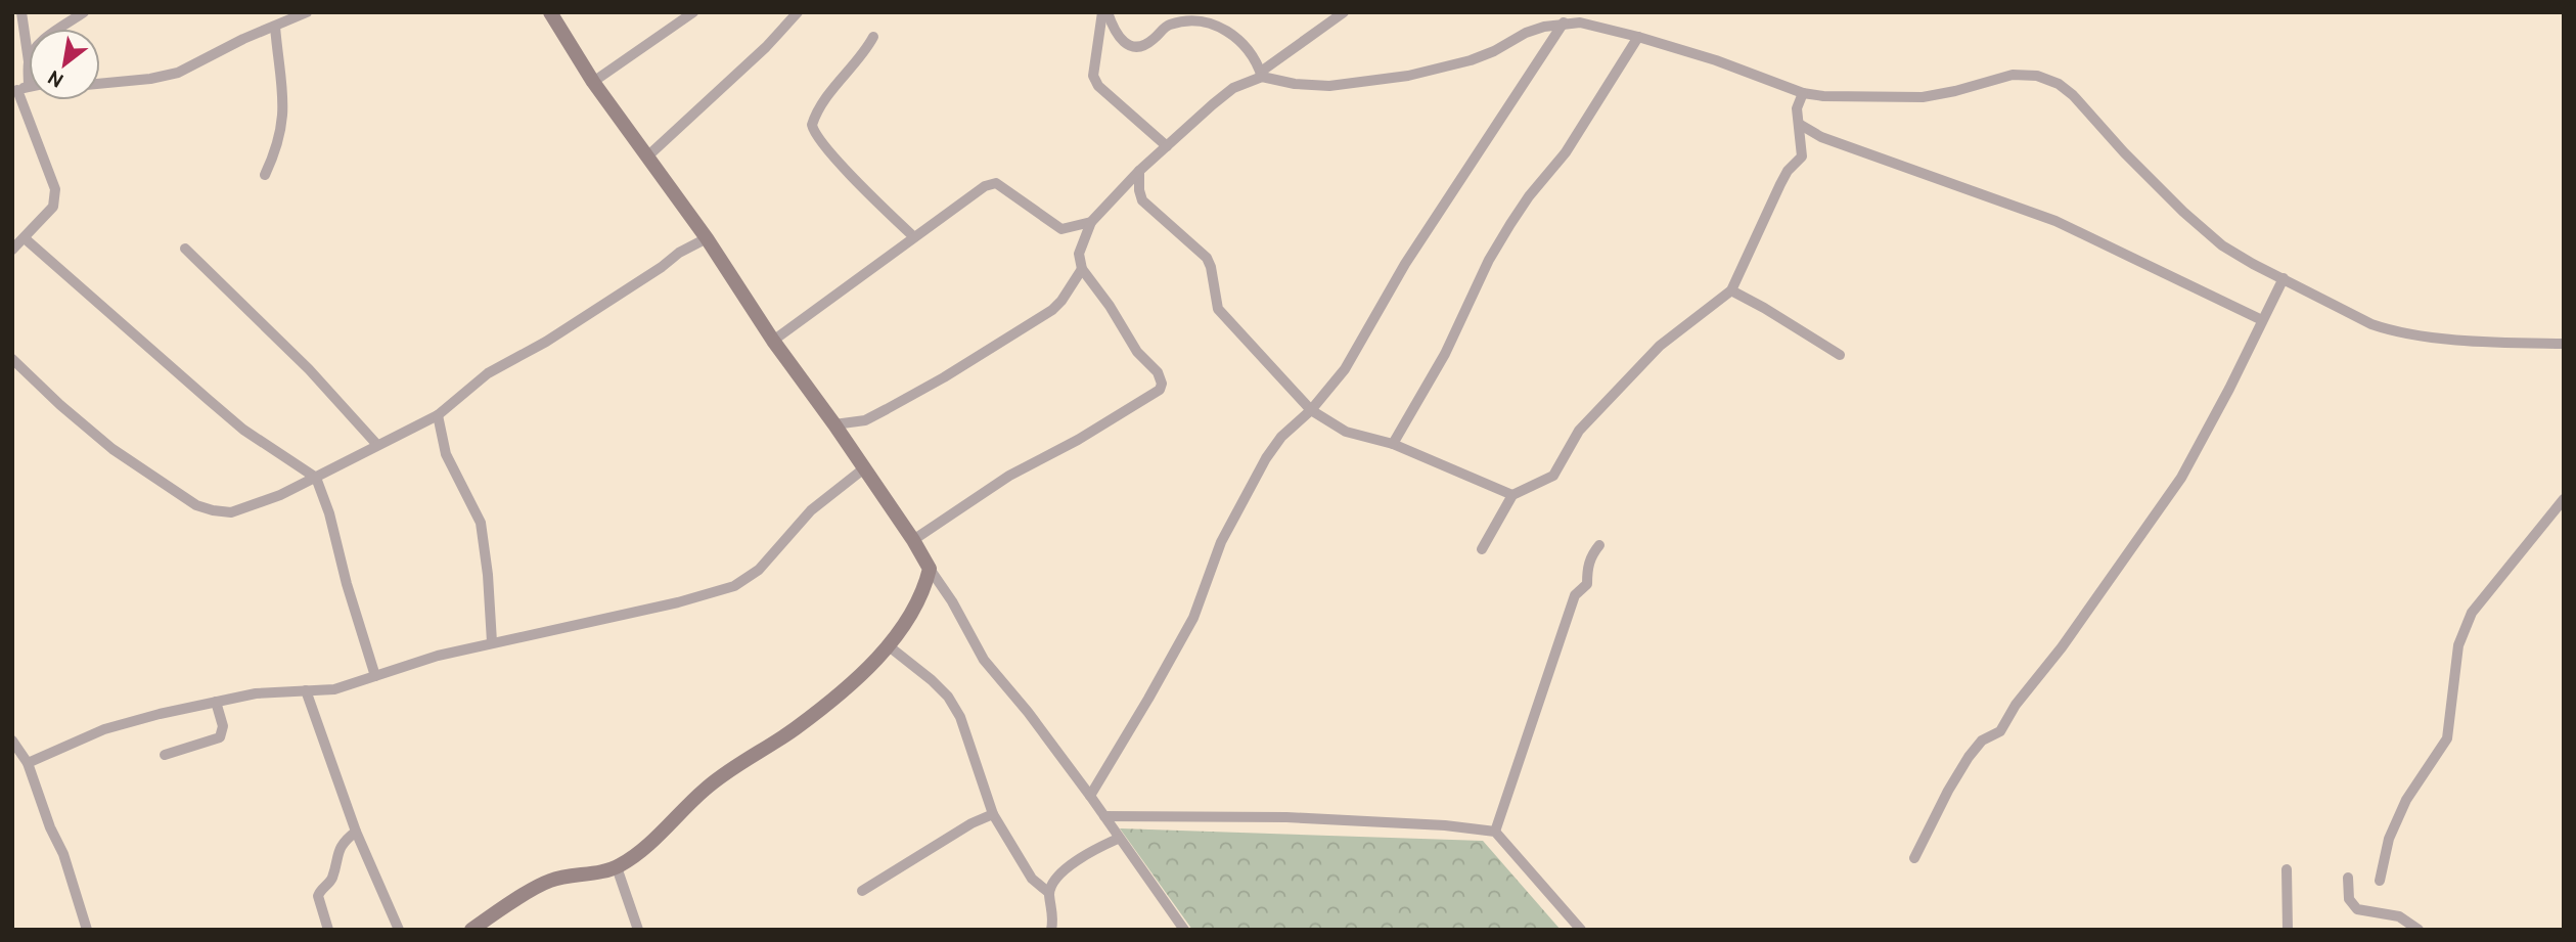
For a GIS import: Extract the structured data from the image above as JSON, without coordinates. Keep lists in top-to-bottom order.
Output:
{
  "north": "bottom left"
}
